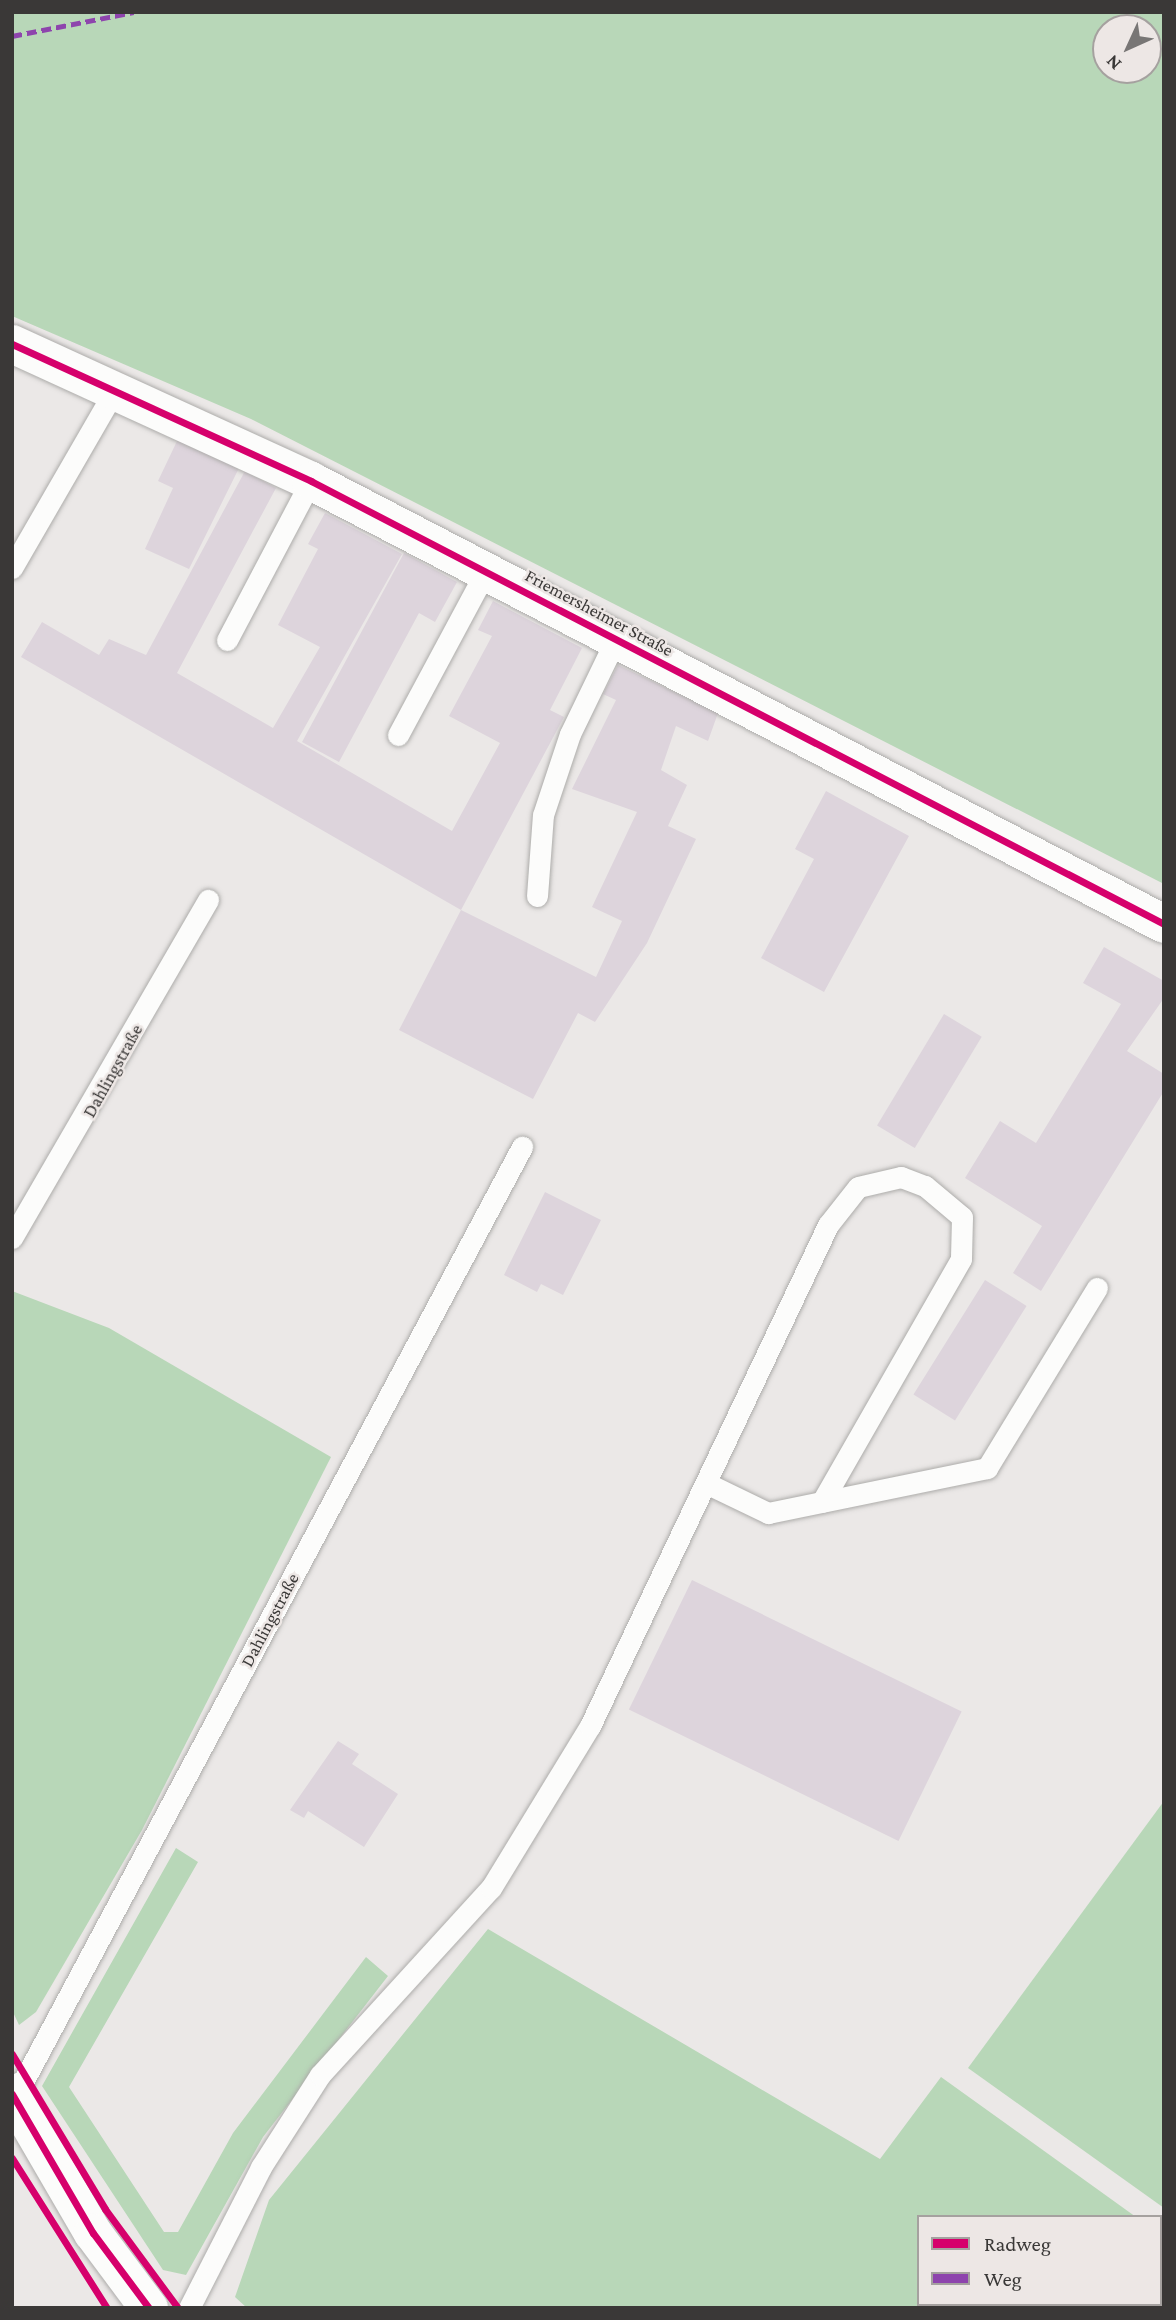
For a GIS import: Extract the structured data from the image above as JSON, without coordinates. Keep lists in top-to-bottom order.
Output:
{
  "streets": {
    "street": ["Friemersheimer Straße"],
    "lane": ["Dahlingstraße"]
  },
  "legend": ["Radweg", "Weg"],
  "north": "bottom left"
}
